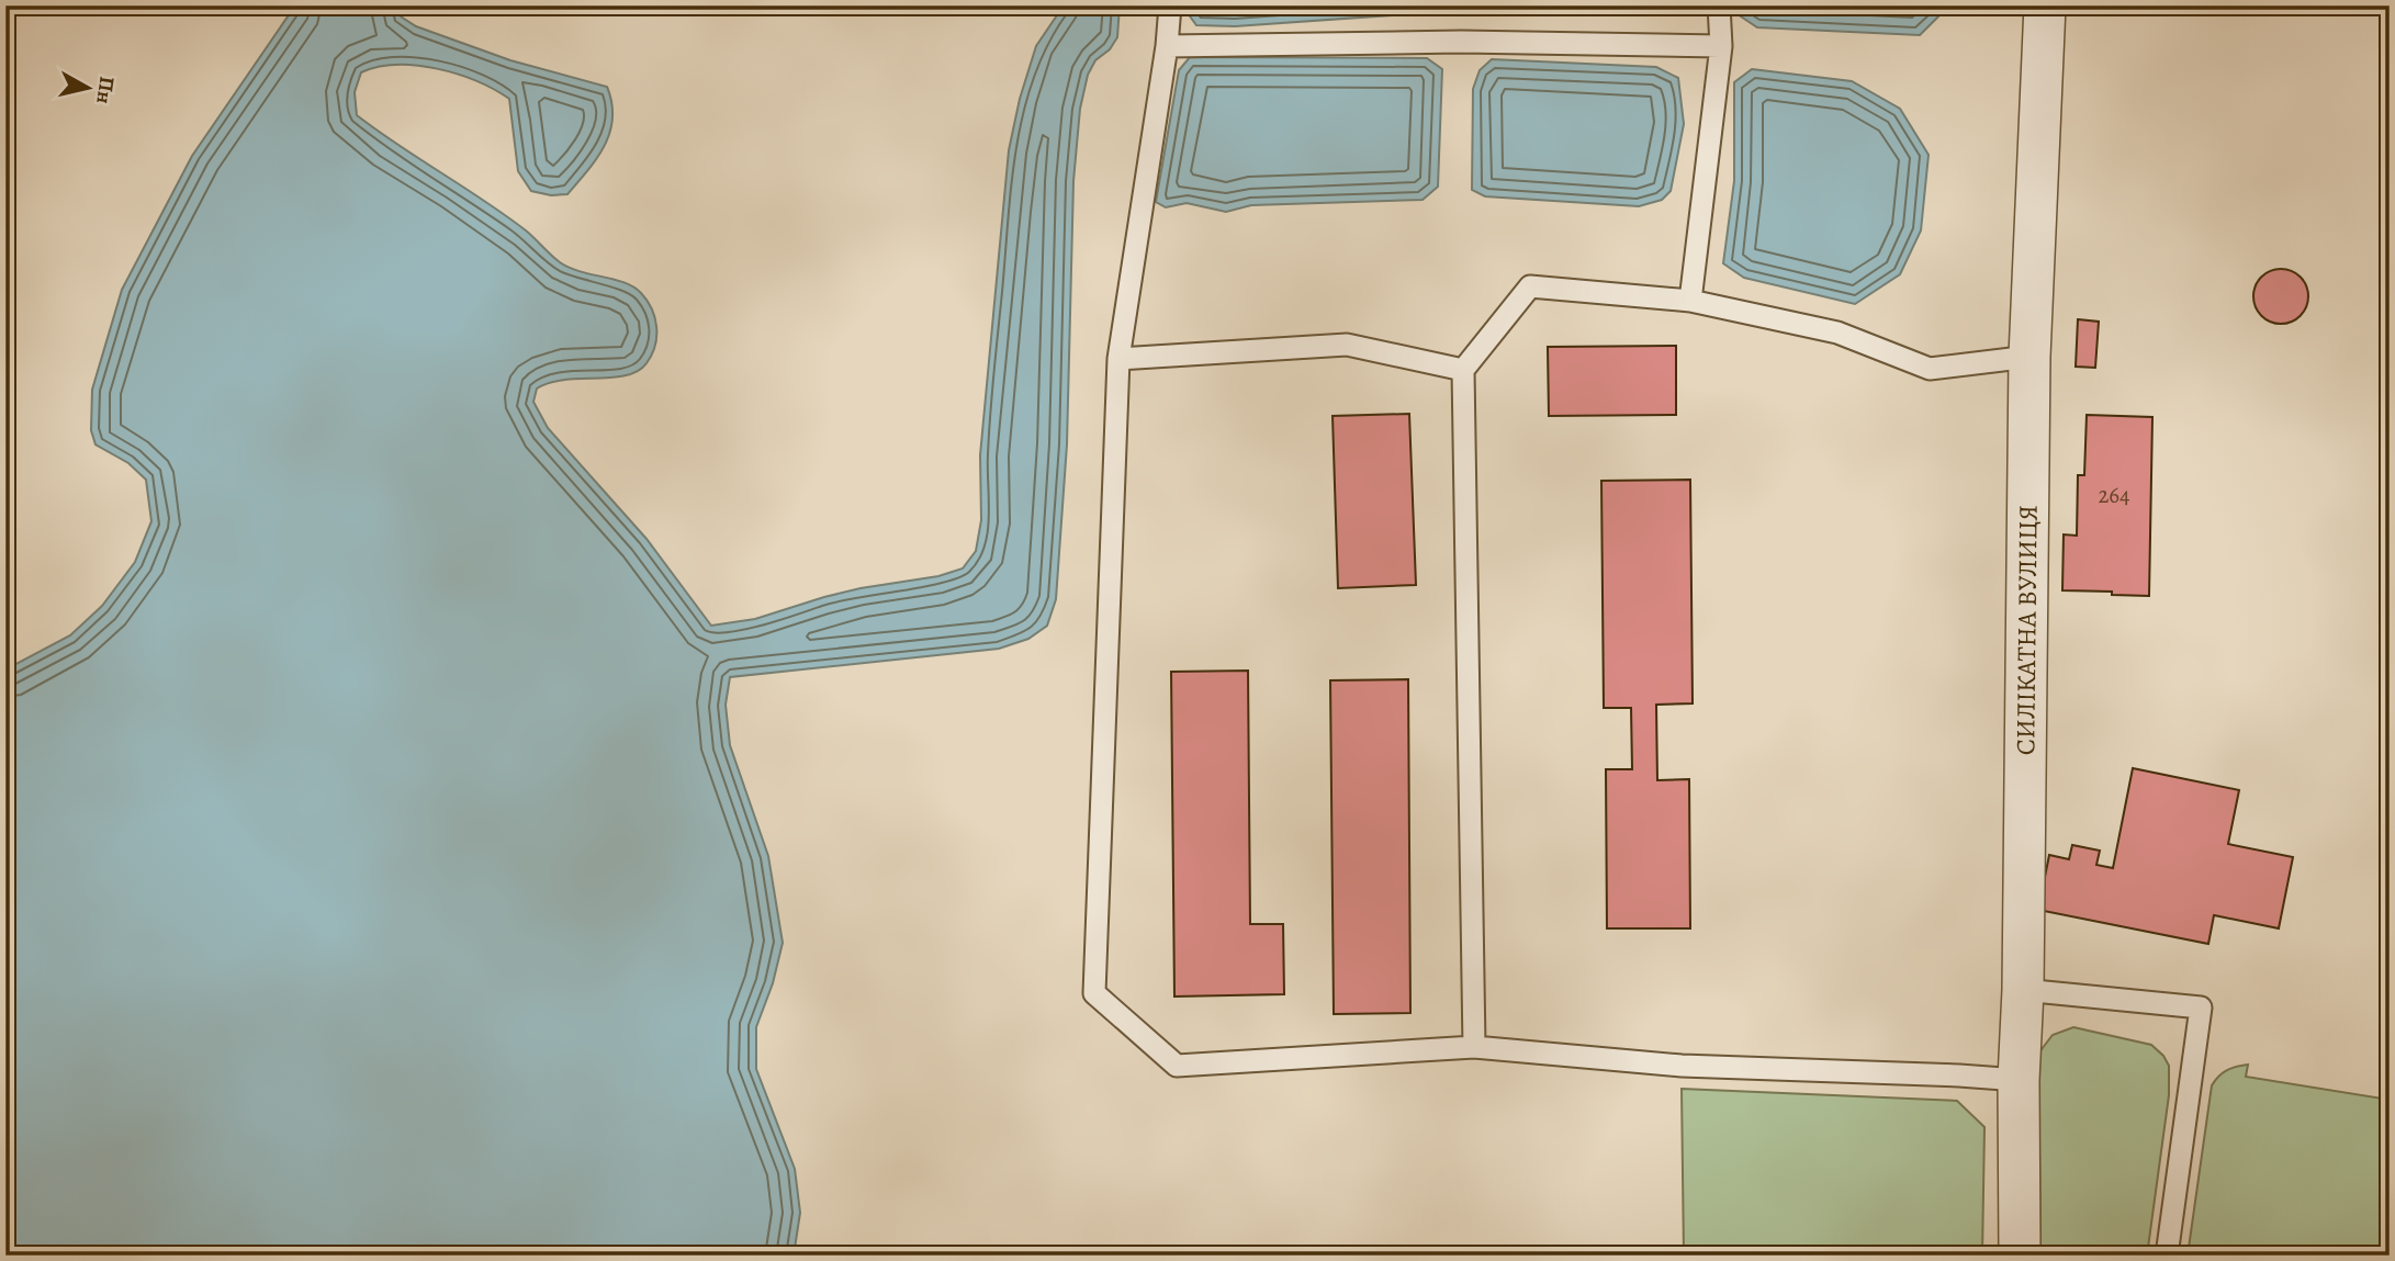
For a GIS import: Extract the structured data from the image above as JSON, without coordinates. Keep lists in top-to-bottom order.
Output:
{
  "streets": {
    "street": ["СИЛІКАТНА ВУЛИЦЯ"]
  },
  "house_numbers": ["264"],
  "north": "right"
}
